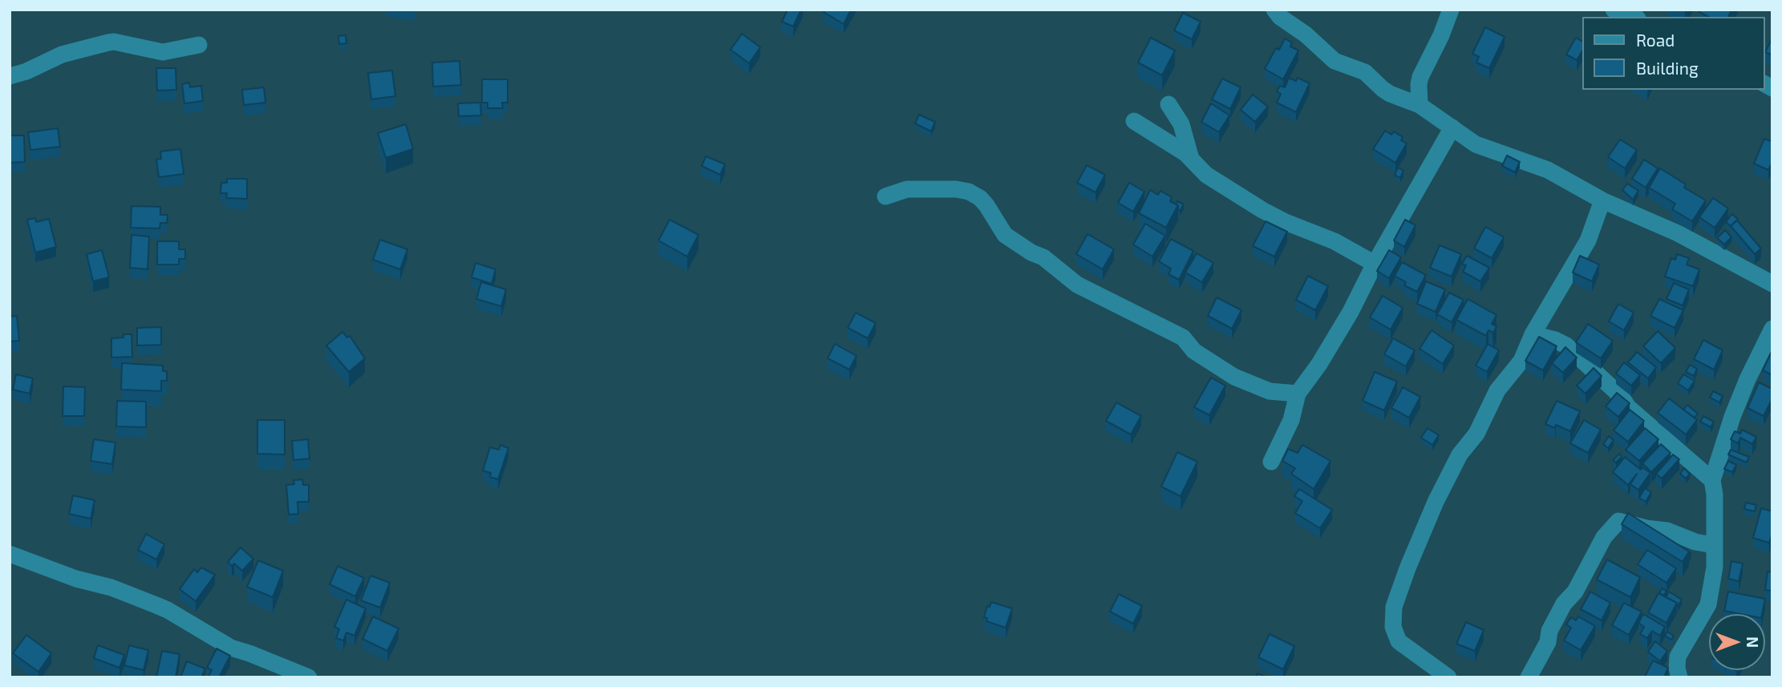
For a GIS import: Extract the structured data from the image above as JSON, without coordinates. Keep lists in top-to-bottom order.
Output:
{
  "legend": ["Road", "Building"],
  "north": "right"
}
